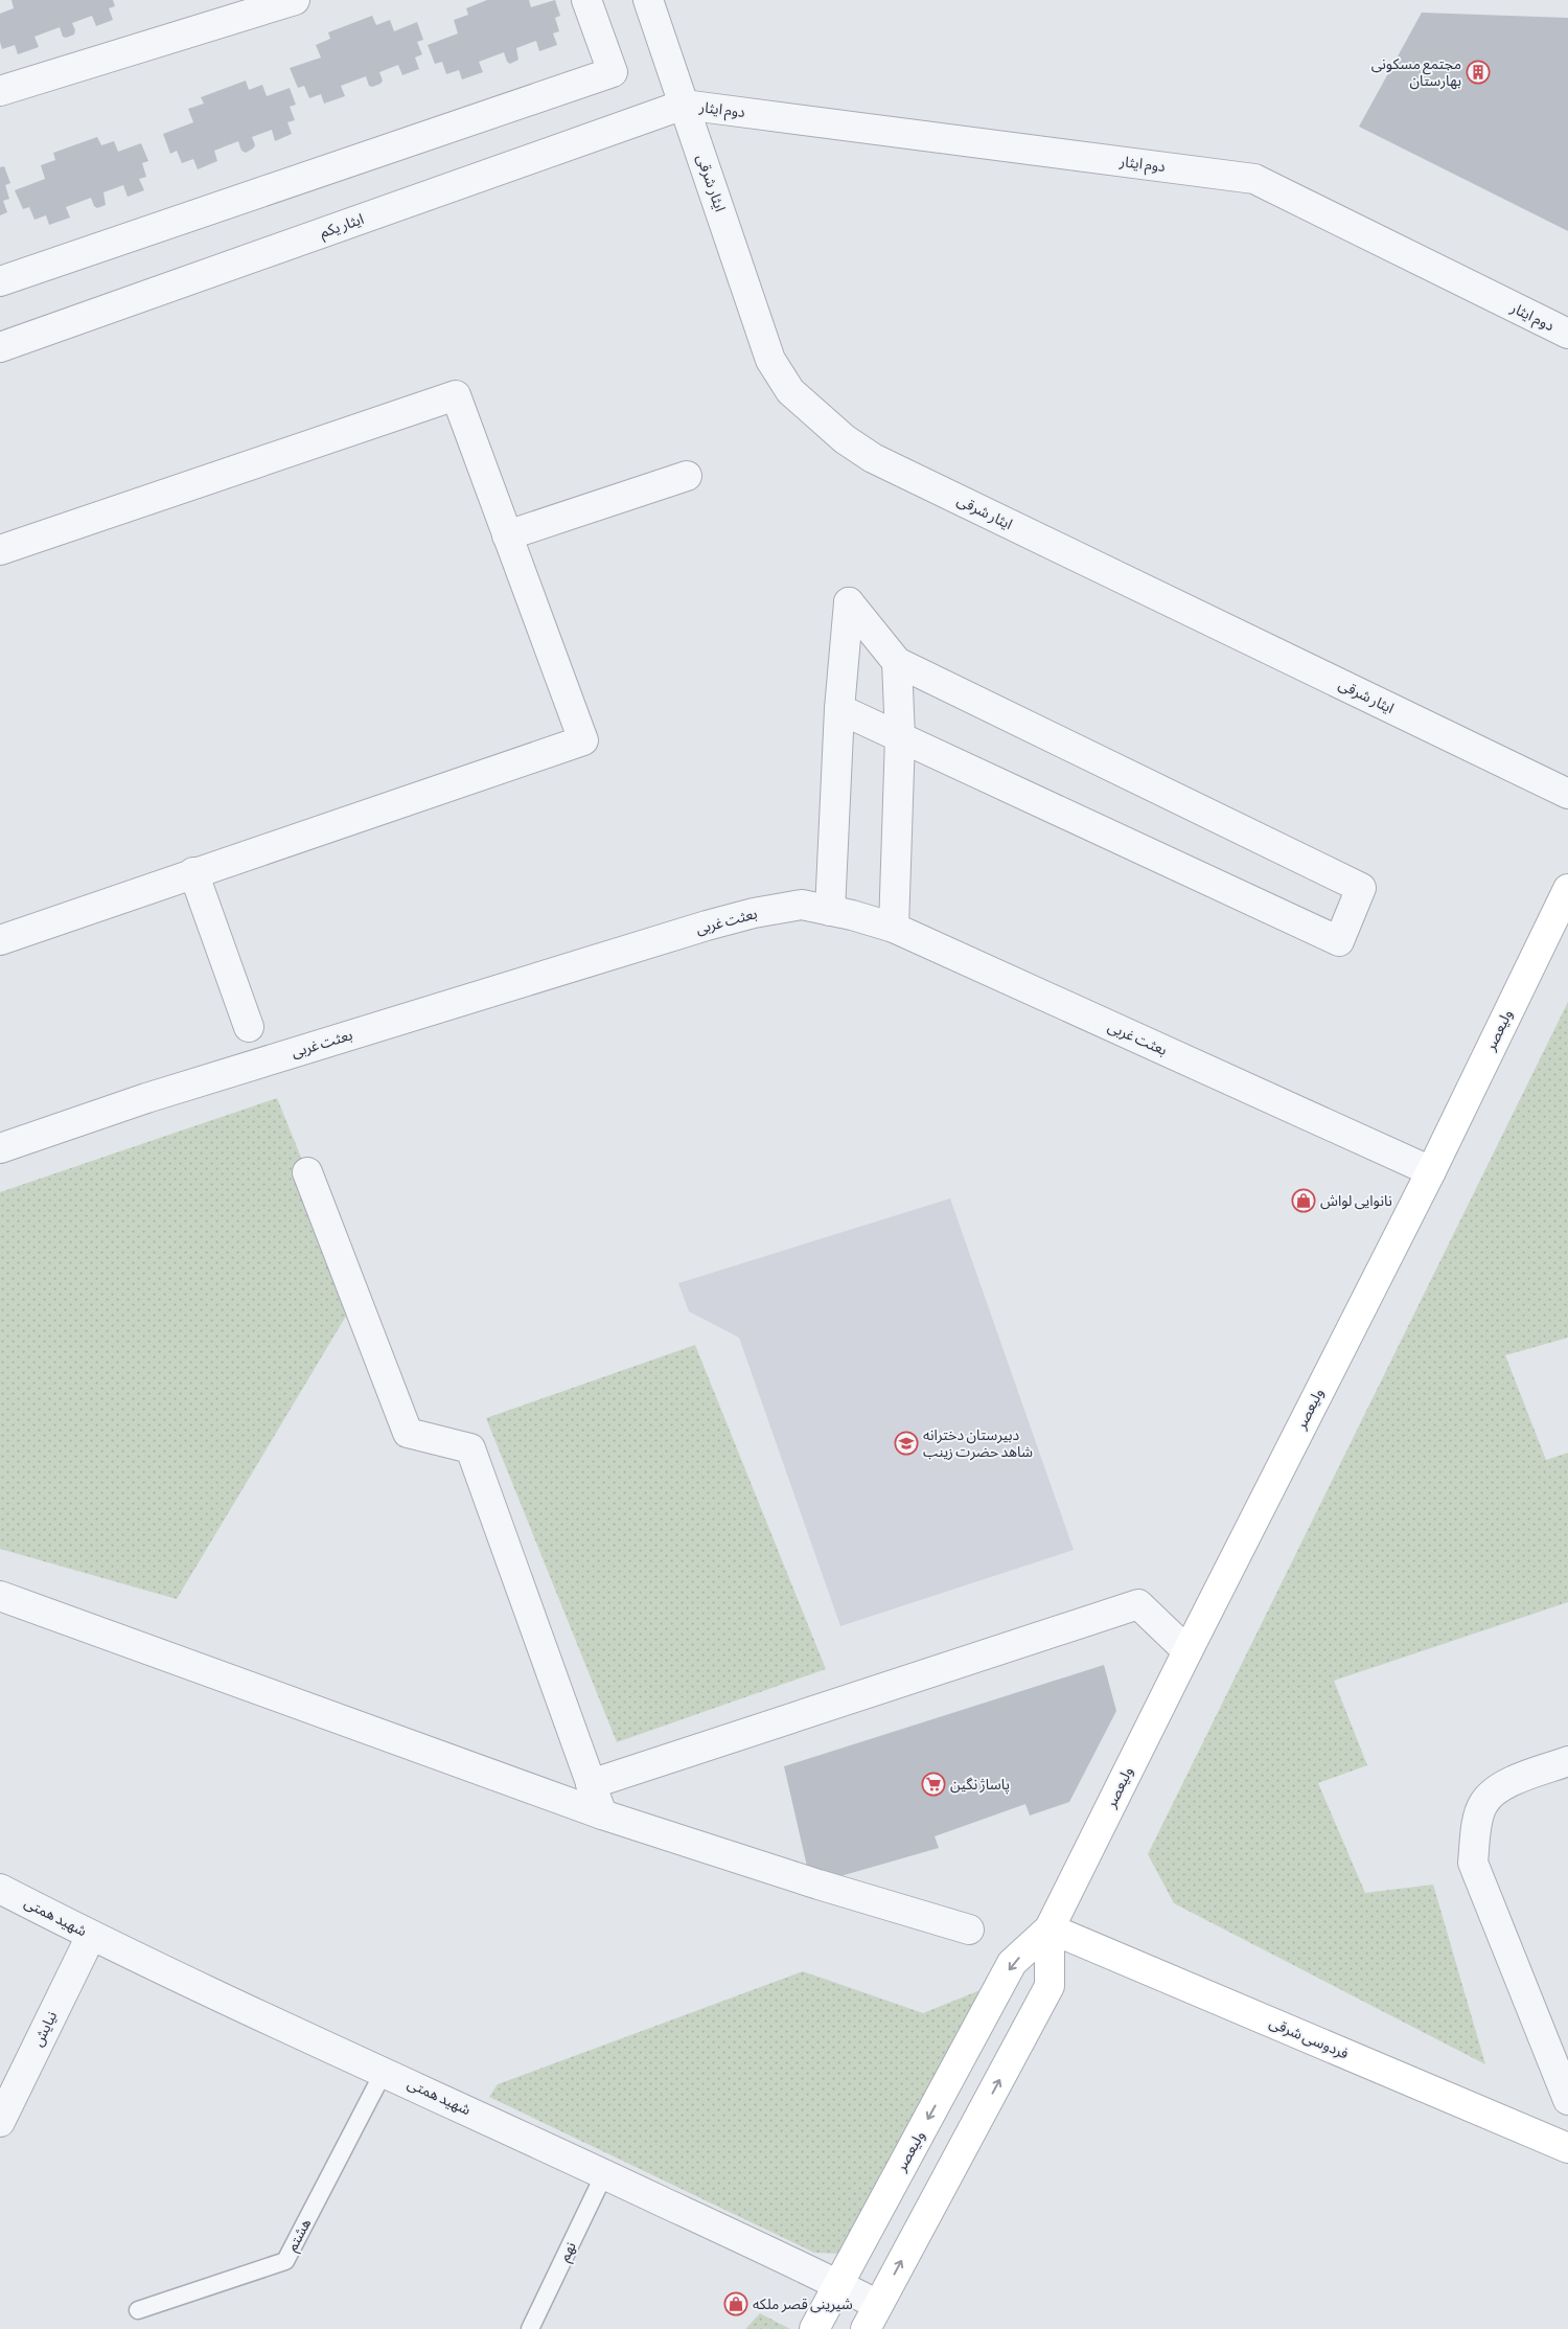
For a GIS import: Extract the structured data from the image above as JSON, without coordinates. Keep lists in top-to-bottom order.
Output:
{
  "streets": {
    "main road": ["ولیعصر", "فردوسی شرقی"],
    "street": [
      "دوم ایثار",
      "ایثار شرقی",
      "ایثار یکم",
      "بعثت غربی",
      "شهید همتی",
      "نیایش"
    ],
    "lane": ["هشتم", "نهم"]
  },
  "crossings": [
    ["دوم ایثار", "ایثار شرقی"],
    ["دوم ایثار", "ایثار یکم"],
    ["ایثار شرقی", "ایثار یکم"],
    ["بعثت غربی", "ولیعصر"],
    ["ولیعصر", "شهید همتی"],
    ["ولیعصر", "فردوسی شرقی"],
    ["شهید همتی", "نیایش"],
    ["شهید همتی", "هشتم"],
    ["شهید همتی", "نهم"]
  ],
  "places": {
    "building": ["مجتمع مسکونی بهارستان"],
    "shop": ["نانوایی لواش", "شیرینی قصر ملکه"],
    "school or university": ["دبیرستان دخترانه شاهد حضرت زینب"],
    "supermarket": ["پاساژ نگین"]
  }
}
